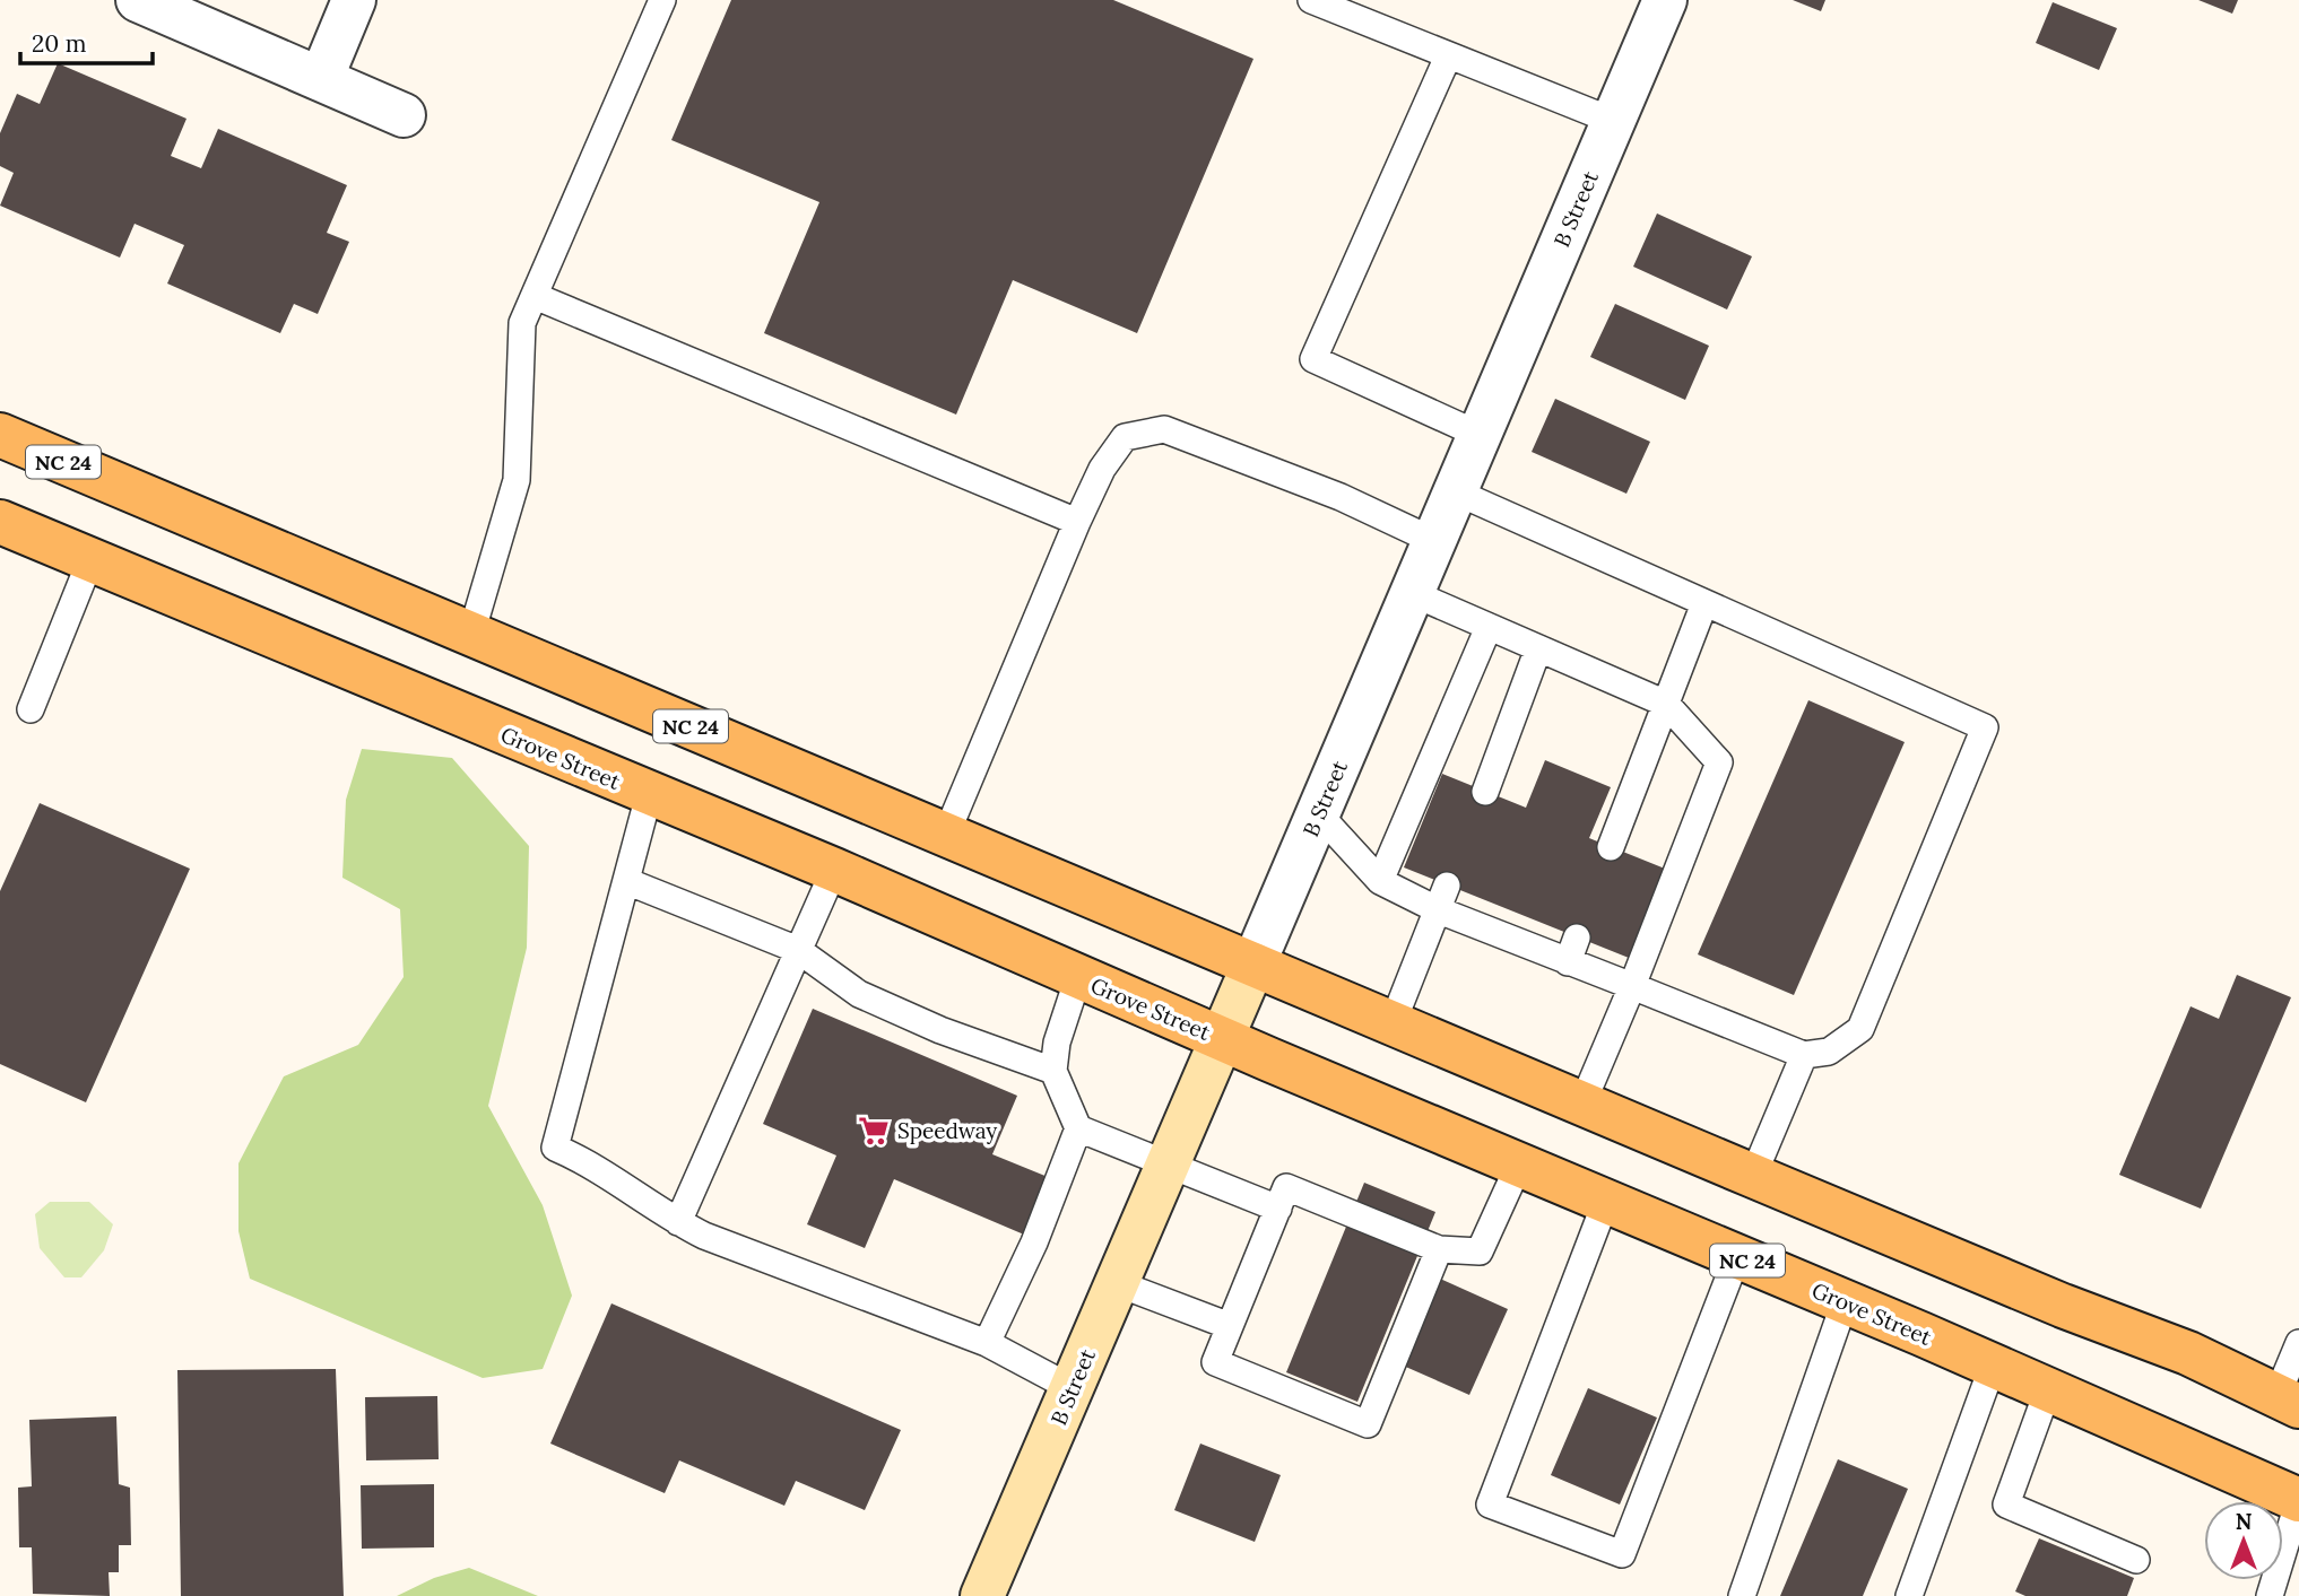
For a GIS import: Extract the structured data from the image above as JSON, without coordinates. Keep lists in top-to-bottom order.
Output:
{
  "streets": {
    "main road": ["B Street", "NC 24", "Grove Street"]
  },
  "crossings": [
    ["B Street", "NC 24"],
    ["B Street", "Grove Street"]
  ],
  "places": {
    "supermarket": ["Speedway"]
  },
  "scale_bar": "20 m",
  "north": "top"
}
